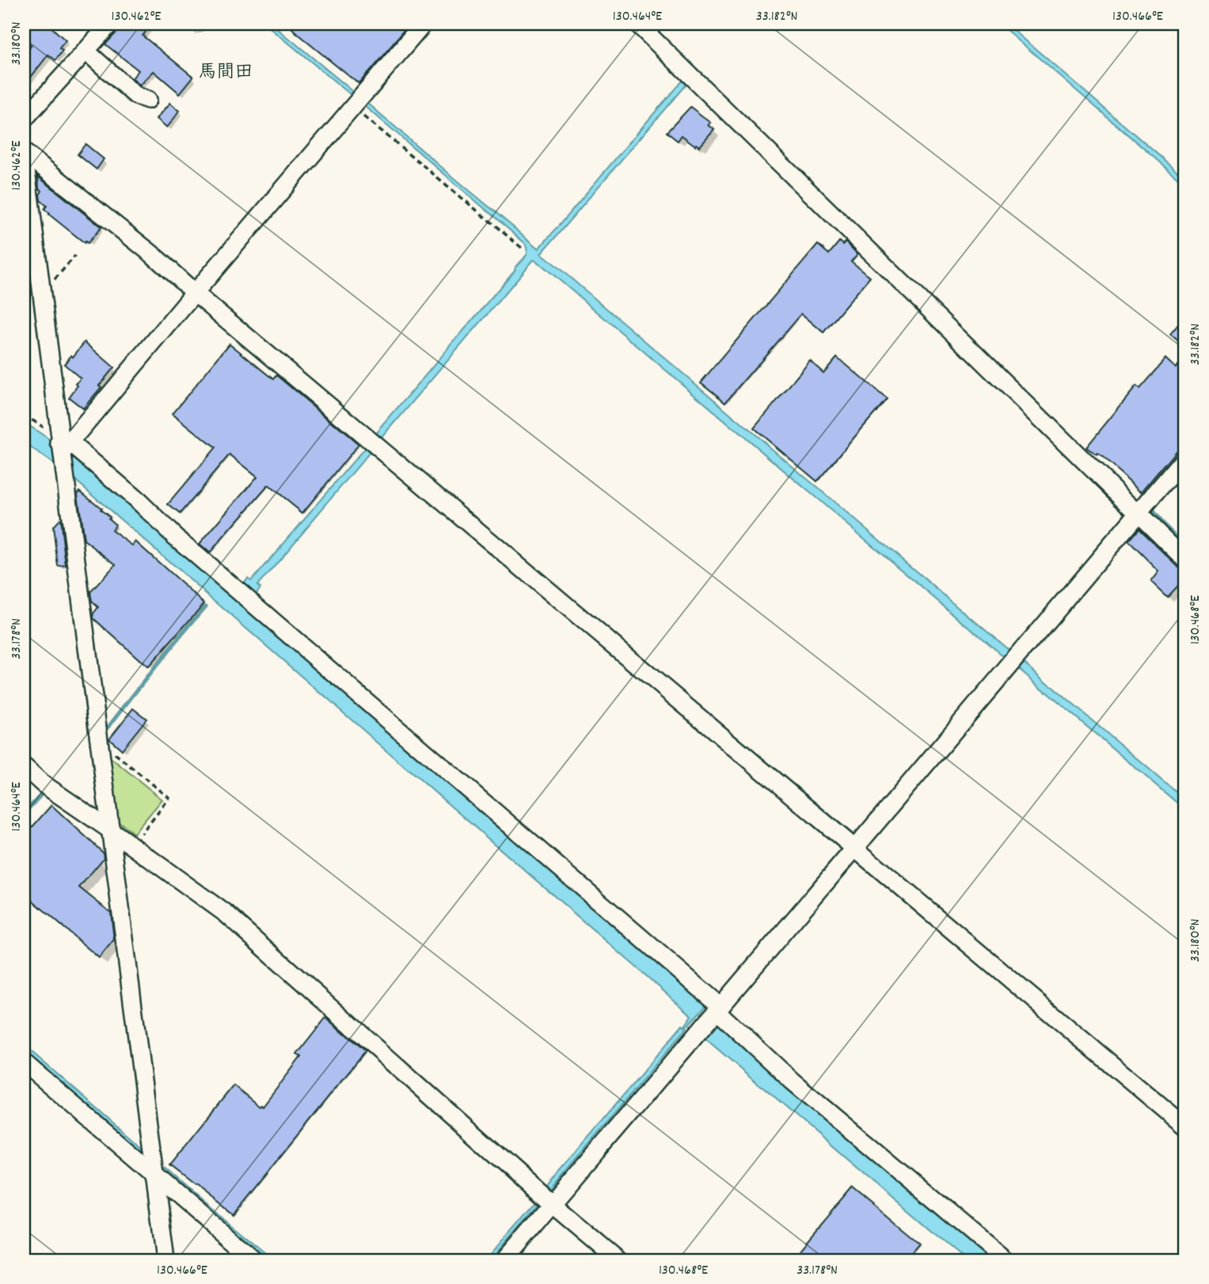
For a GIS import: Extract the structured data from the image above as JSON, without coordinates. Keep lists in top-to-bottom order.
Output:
{
  "districts": ["馬間田"],
  "coordinates": [
    "130.462°E",
    "130.464°E",
    "33.182°N",
    "130.466°E",
    "33.180°N",
    "130.468°E",
    "33.178°N"
  ]
}
